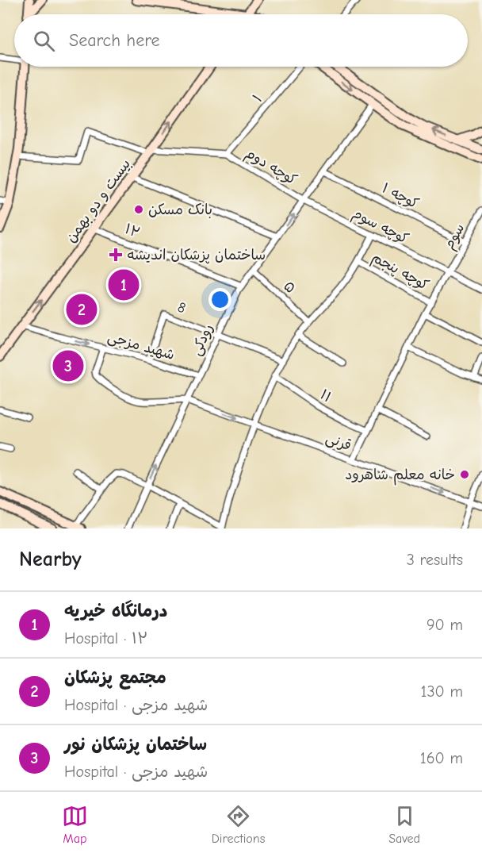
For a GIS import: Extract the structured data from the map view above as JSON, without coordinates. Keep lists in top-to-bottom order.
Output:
{
  "streets": {
    "main road": ["بیست و دو بهمن"],
    "street": [
      "۱",
      "کوچه دوم",
      "۱ کوچه",
      "کوچه سوم",
      "۱۲",
      "سوم",
      "کوچه پنجم",
      "۵",
      "8",
      "رودکی",
      "شهید مزجی",
      "۱۱",
      "قرنی"
    ]
  },
  "crossings": [
    ["۱", "کوچه دوم"],
    ["کوچه دوم", "کوچه سوم"],
    ["کوچه دوم", "رودکی"],
    ["۱ کوچه", "سوم"],
    ["۱ کوچه", "رودکی"],
    ["بیست و دو بهمن", "۱۲"],
    ["بیست و دو بهمن", "شهید مزجی"],
    ["کوچه سوم", "سوم"],
    ["کوچه سوم", "رودکی"],
    ["۱۲", "رودکی"],
    ["سوم", "کوچه پنجم"],
    ["سوم", "۱۱"],
    ["سوم", "قرنی"],
    ["۵", "رودکی"],
    ["8", "رودکی"],
    ["8", "شهید مزجی"],
    ["رودکی", "شهید مزجی"],
    ["رودکی", "قرنی"]
  ],
  "one_way": ["بیست و دو بهمن", "شهید مزجی", "قرنی"],
  "places": {
    "other": ["بانک مسکن", "خانه معلم شاهرود"],
    "health": ["ساختمان پزشکان اندیشه"]
  },
  "page": {
    "search": "Search here",
    "pins": ["1", "2", "3"],
    "heading": ["Nearby", "3 results"],
    "list": [
      {
        "mark": "1",
        "name": "درمانگاه خیریه",
        "note": "Hospital · ۱۲",
        "value": "90 m"
      },
      {
        "mark": "2",
        "name": "مجتمع پزشکان",
        "note": "Hospital · شهید مزجی",
        "value": "130 m"
      },
      {
        "mark": "3",
        "name": "ساختمان پزشکان نور",
        "note": "Hospital · شهید مزجی",
        "value": "160 m"
      }
    ],
    "nav": ["Map", "Directions", "Saved"]
  }
}
